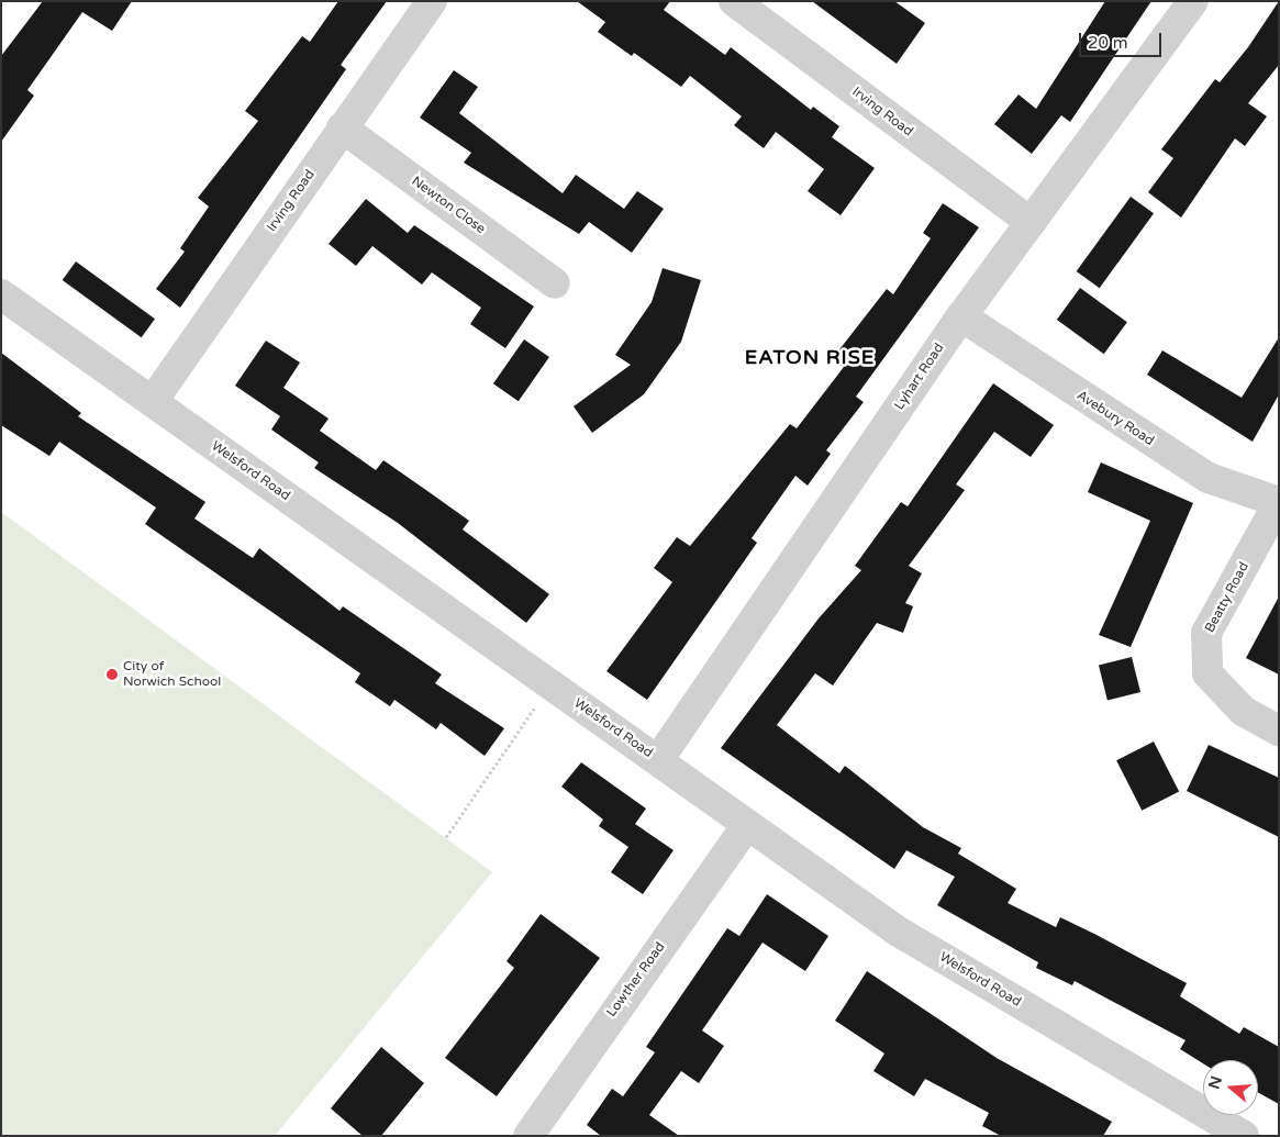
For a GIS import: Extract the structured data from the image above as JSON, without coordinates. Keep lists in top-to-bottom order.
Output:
{
  "streets": {
    "street": [
      "Irving Road",
      "Newton Close",
      "Lyhart Road",
      "Avebury Road",
      "Welsford Road",
      "Beatty Road",
      "Lowther Road"
    ]
  },
  "crossings": [
    ["Irving Road", "Newton Close"],
    ["Irving Road", "Lyhart Road"],
    ["Irving Road", "Welsford Road"],
    ["Lyhart Road", "Avebury Road"],
    ["Lyhart Road", "Welsford Road"],
    ["Avebury Road", "Beatty Road"],
    ["Welsford Road", "Lowther Road"]
  ],
  "districts": ["EATON RISE"],
  "places": ["City of Norwich School"],
  "scale_bar": "20 m",
  "north": "left"
}
